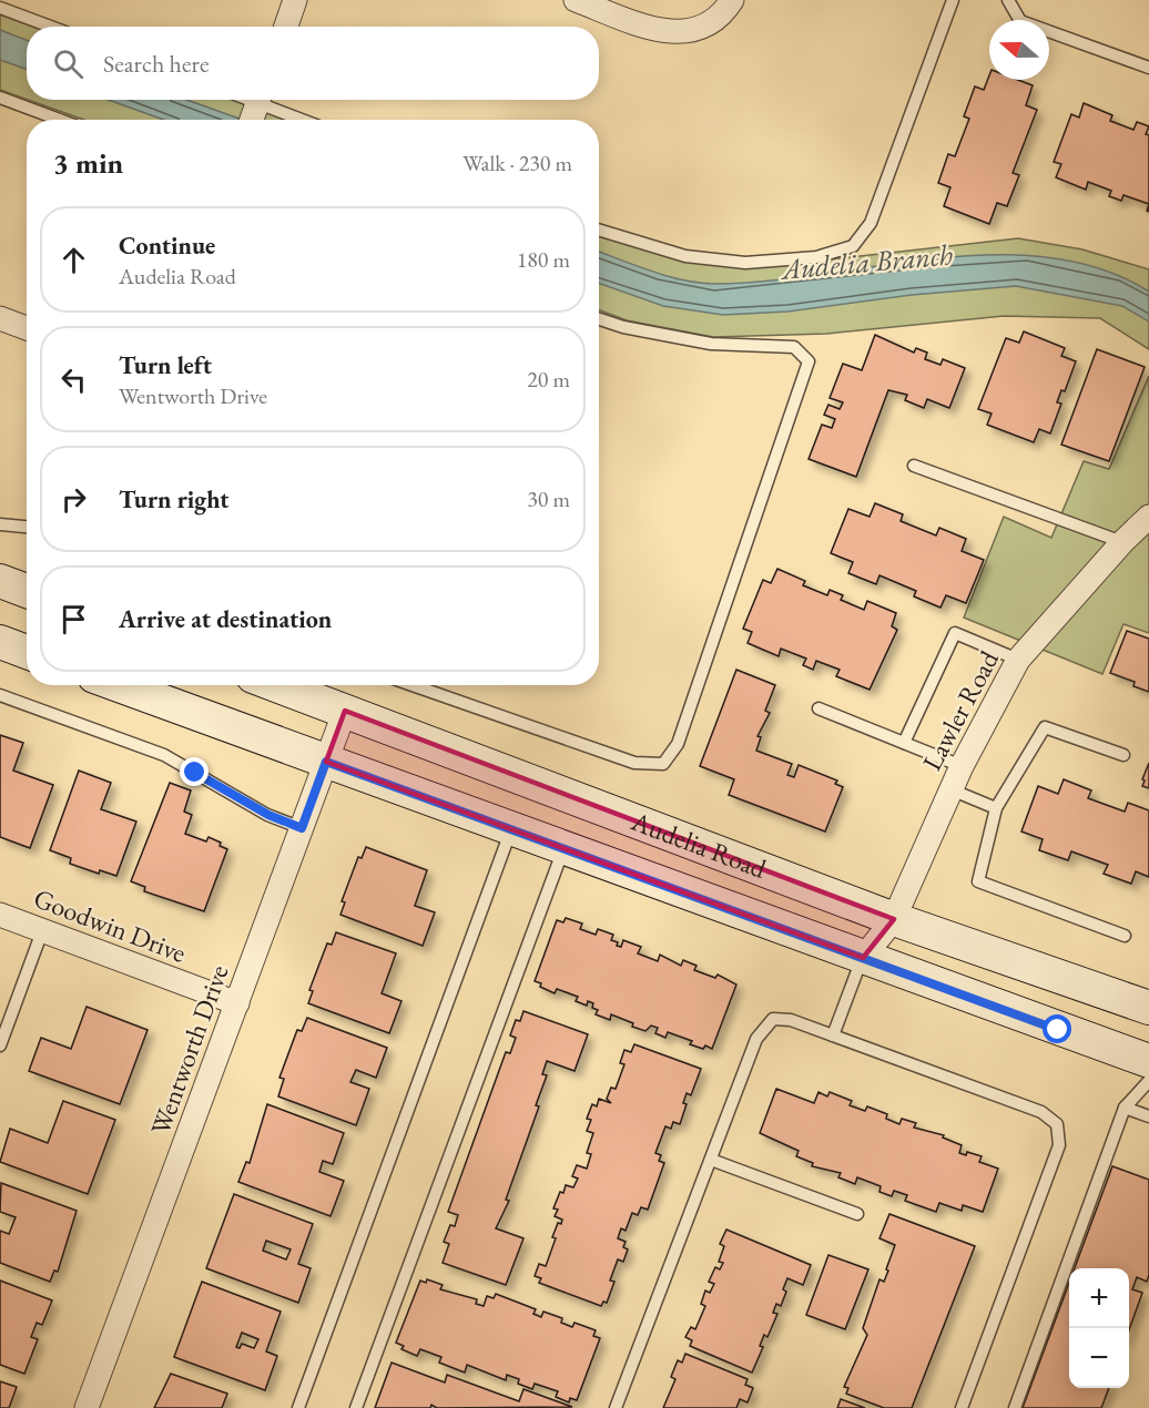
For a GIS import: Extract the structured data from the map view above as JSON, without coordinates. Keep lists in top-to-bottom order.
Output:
{
  "streets": {
    "main road": ["Audelia Road"],
    "street": ["Lawler Road", "Goodwin Drive", "Wentworth Drive"]
  },
  "crossings": [
    ["Lawler Road", "Audelia Road"],
    ["Audelia Road", "Wentworth Drive"],
    ["Goodwin Drive", "Wentworth Drive"]
  ],
  "water": ["Audelia Branch"],
  "north": "left",
  "page": {
    "search": "Search here",
    "heading": ["3 min", "Walk · 230 m"],
    "list": [
      ["Continue", "Audelia Road", "180 m"],
      ["Turn left", "Wentworth Drive", "20 m"],
      ["Turn right", "30 m"],
      "Arrive at destination"
    ],
    "map_buttons": ["+", "−"]
  }
}
